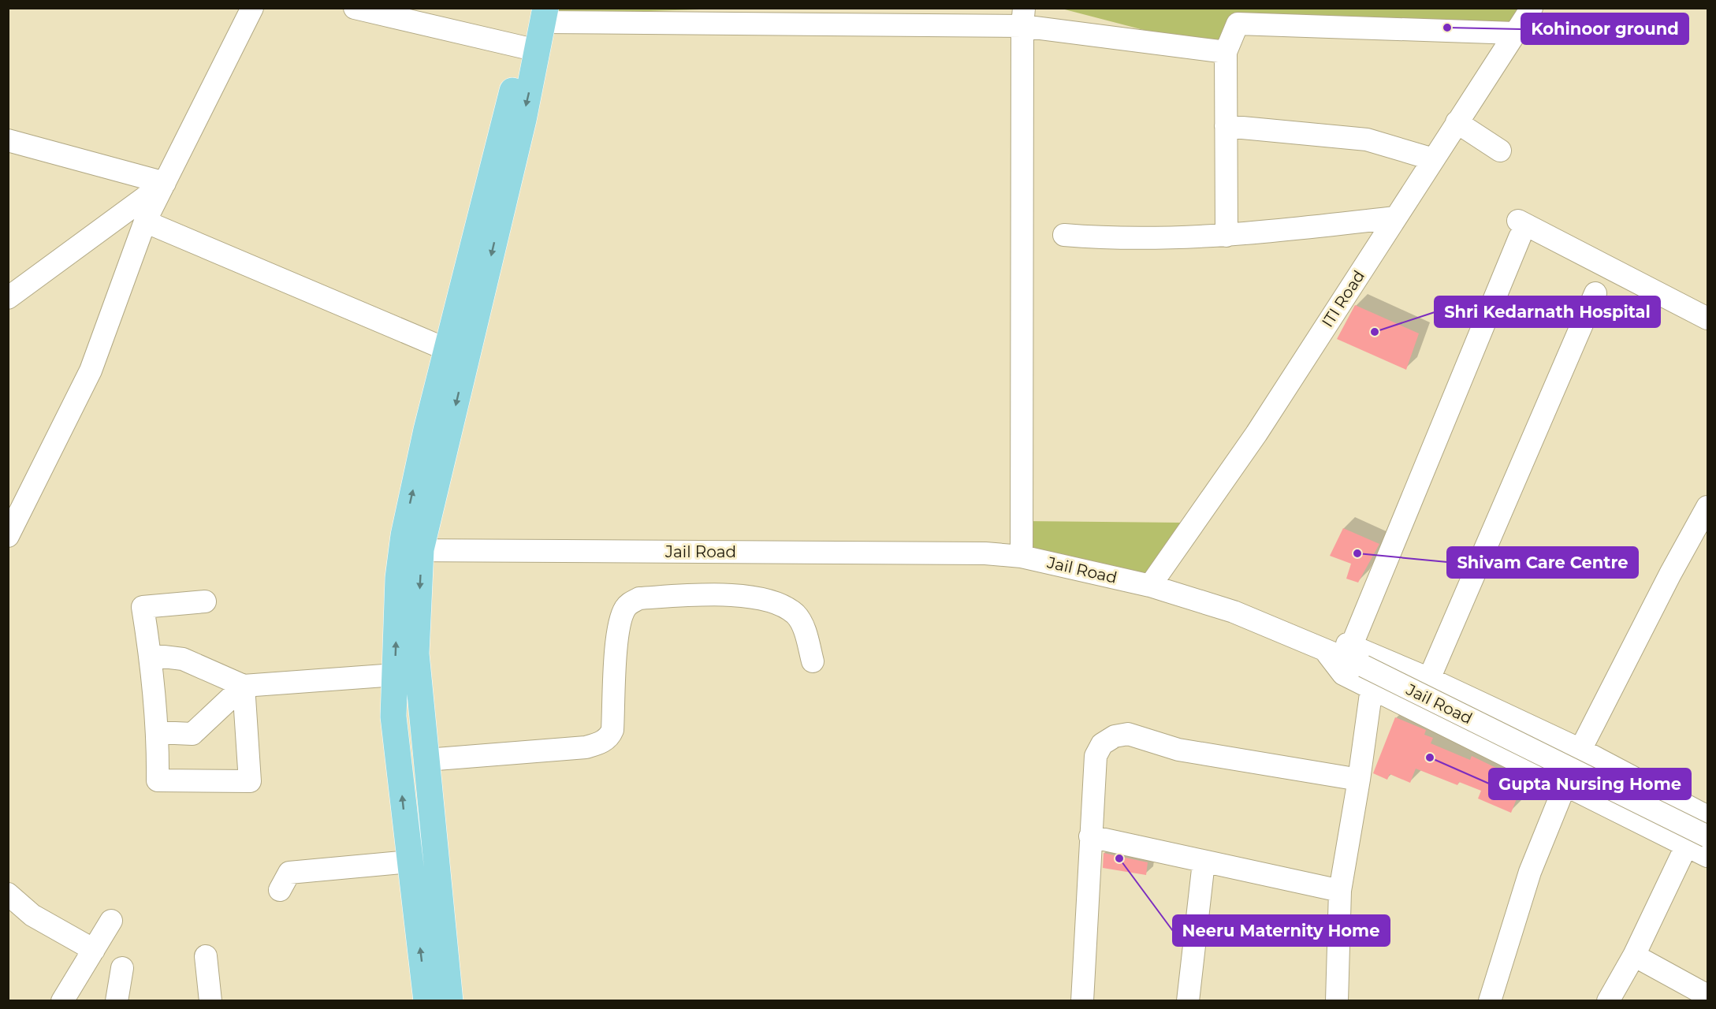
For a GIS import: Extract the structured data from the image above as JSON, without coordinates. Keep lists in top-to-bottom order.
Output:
{
  "streets": {
    "street": ["ITI Road", "Jail Road"]
  },
  "crossings": [
    ["ITI Road", "Jail Road"]
  ],
  "places": [
    "Kohinoor ground",
    "Shri Kedarnath Hospital",
    "Shivam Care Centre",
    "Gupta Nursing Home",
    "Neeru Maternity Home"
  ]
}
